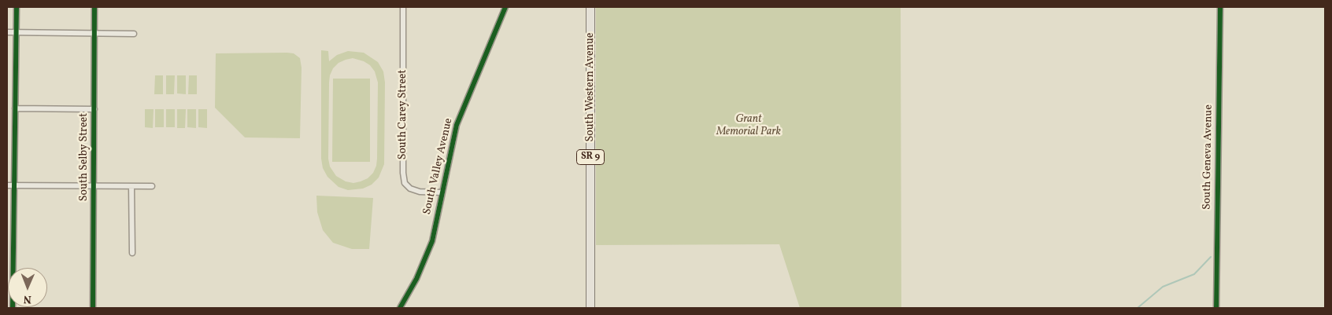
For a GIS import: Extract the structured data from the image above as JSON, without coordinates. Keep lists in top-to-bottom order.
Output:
{
  "streets": {
    "highway": ["South Western Avenue", "SR 9"],
    "street": [
      "South Carey Street",
      "South Selby Street",
      "South Geneva Avenue",
      "South Valley Avenue"
    ]
  },
  "crossings": [
    ["South Carey Street", "South Valley Avenue"]
  ],
  "parks": ["Grant Memorial Park"],
  "north": "bottom"
}
